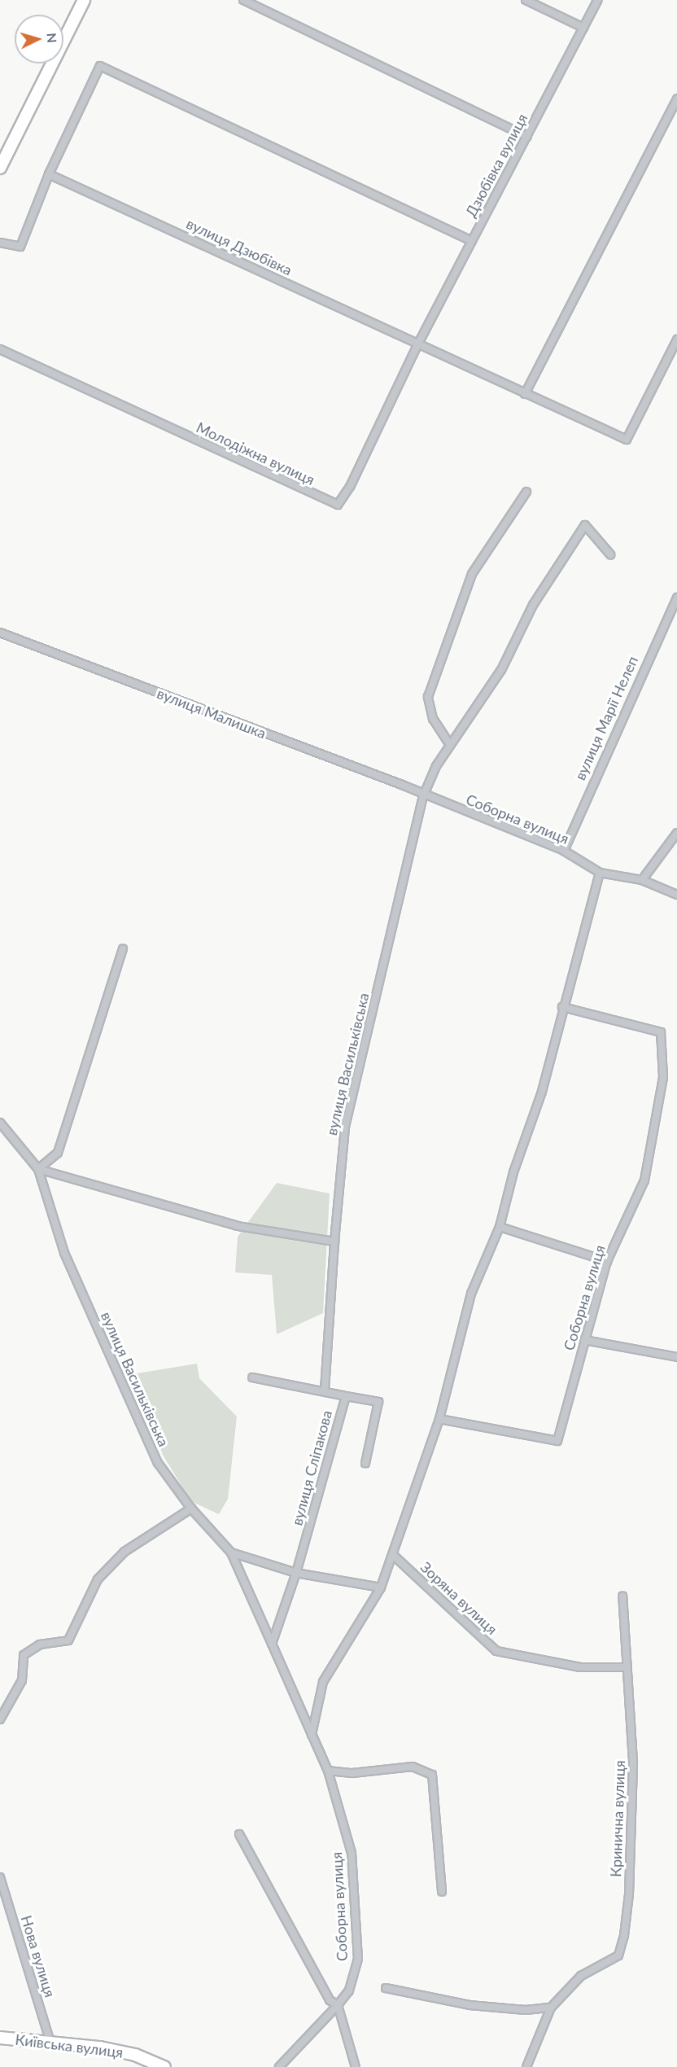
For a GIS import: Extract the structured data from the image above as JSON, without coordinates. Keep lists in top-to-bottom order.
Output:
{
  "streets": {
    "main road": ["Київська вулиця"],
    "street": [
      "Дзюбівка вулиця",
      "вулиця Дзюбівка",
      "Молодіжна вулиця",
      "вулиця Малишка",
      "вулиця Марії Нелеп",
      "Соборна вулиця",
      "вулиця Васильківська",
      "вулиця Сліпакова",
      "Зоряна вулиця",
      "Кринична вулиця",
      "Нова вулиця"
    ]
  },
  "crossings": [
    ["Дзюбівка вулиця", "вулиця Дзюбівка"],
    ["Дзюбівка вулиця", "Молодіжна вулиця"],
    ["вулиця Дзюбівка", "Молодіжна вулиця"],
    ["вулиця Малишка", "Соборна вулиця"],
    ["вулиця Малишка", "вулиця Васильківська"],
    ["вулиця Марії Нелеп", "Соборна вулиця"],
    ["Соборна вулиця", "вулиця Васильківська"],
    ["вулиця Васильківська", "вулиця Сліпакова"],
    ["Зоряна вулиця", "Кринична вулиця"],
    ["Нова вулиця", "Київська вулиця"]
  ],
  "north": "right"
}
